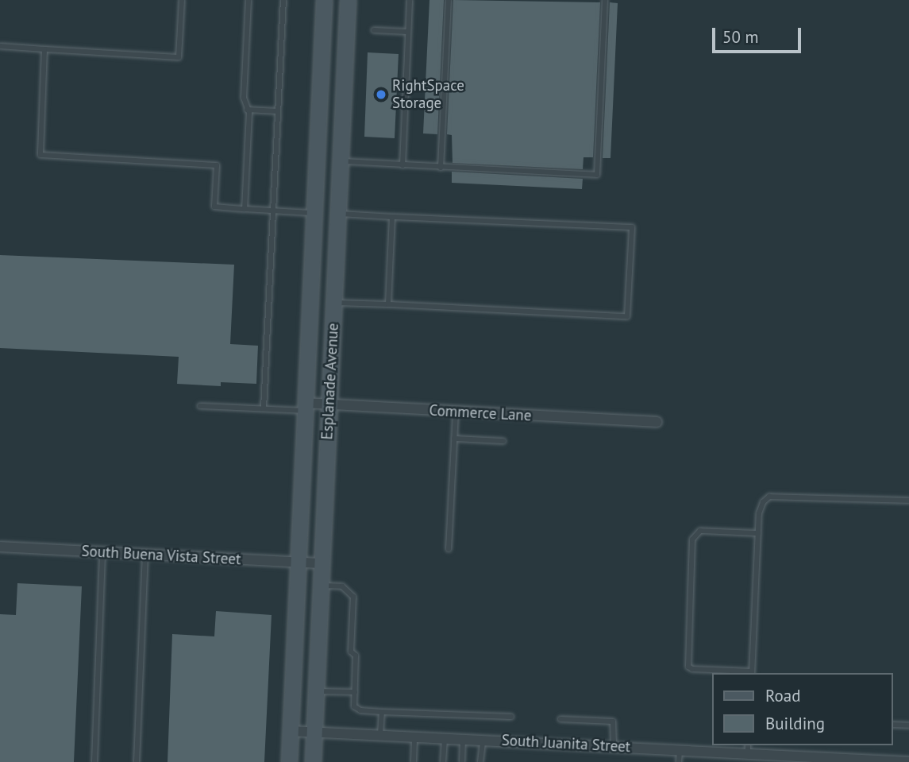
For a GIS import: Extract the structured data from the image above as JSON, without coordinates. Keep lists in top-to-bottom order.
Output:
{
  "streets": {
    "main road": ["Esplanade Avenue"],
    "street": ["Commerce Lane", "South Buena Vista Street", "South Juanita Street"]
  },
  "crossings": [
    ["Esplanade Avenue", "Commerce Lane"],
    ["Esplanade Avenue", "South Buena Vista Street"],
    ["Esplanade Avenue", "South Juanita Street"]
  ],
  "places": ["RightSpace Storage"],
  "legend": ["Road", "Building"],
  "scale_bar": "50 m"
}
